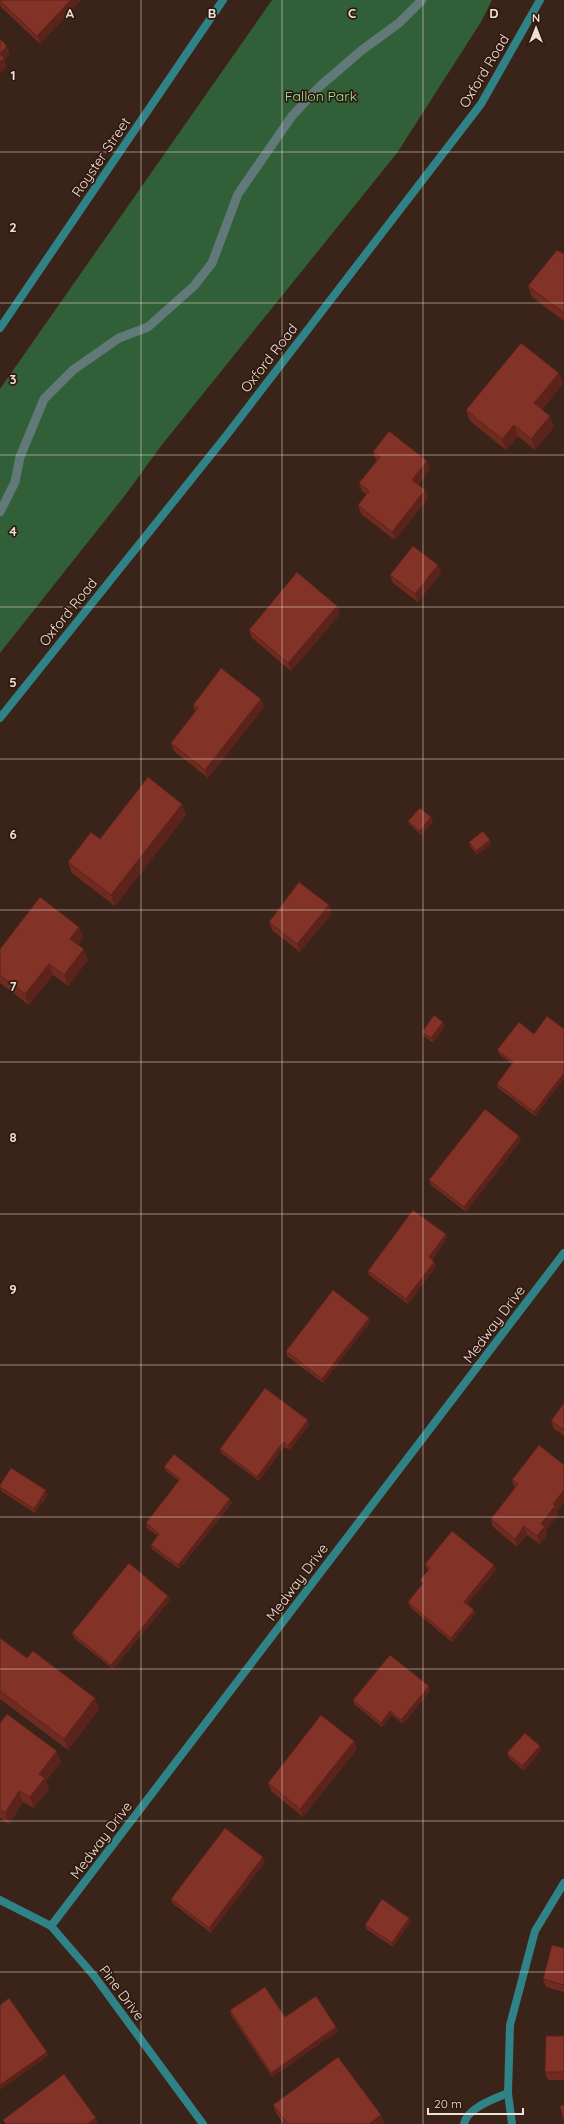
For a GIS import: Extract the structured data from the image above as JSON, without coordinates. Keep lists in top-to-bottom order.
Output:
{
  "streets": {
    "street": [
      "Oxford Road",
      "Royster Street",
      "Medway Drive",
      "Pine Drive"
    ]
  },
  "crossings": [
    ["Medway Drive", "Pine Drive"]
  ],
  "parks": ["Fallon Park"],
  "scale_bar": "20 m",
  "north": "top",
  "grid": {
    "columns": [
      "A",
      "B",
      "C",
      "D"
    ],
    "rows": [
      "1",
      "2",
      "3",
      "4",
      "5",
      "6",
      "7",
      "8",
      "9"
    ]
  }
}
